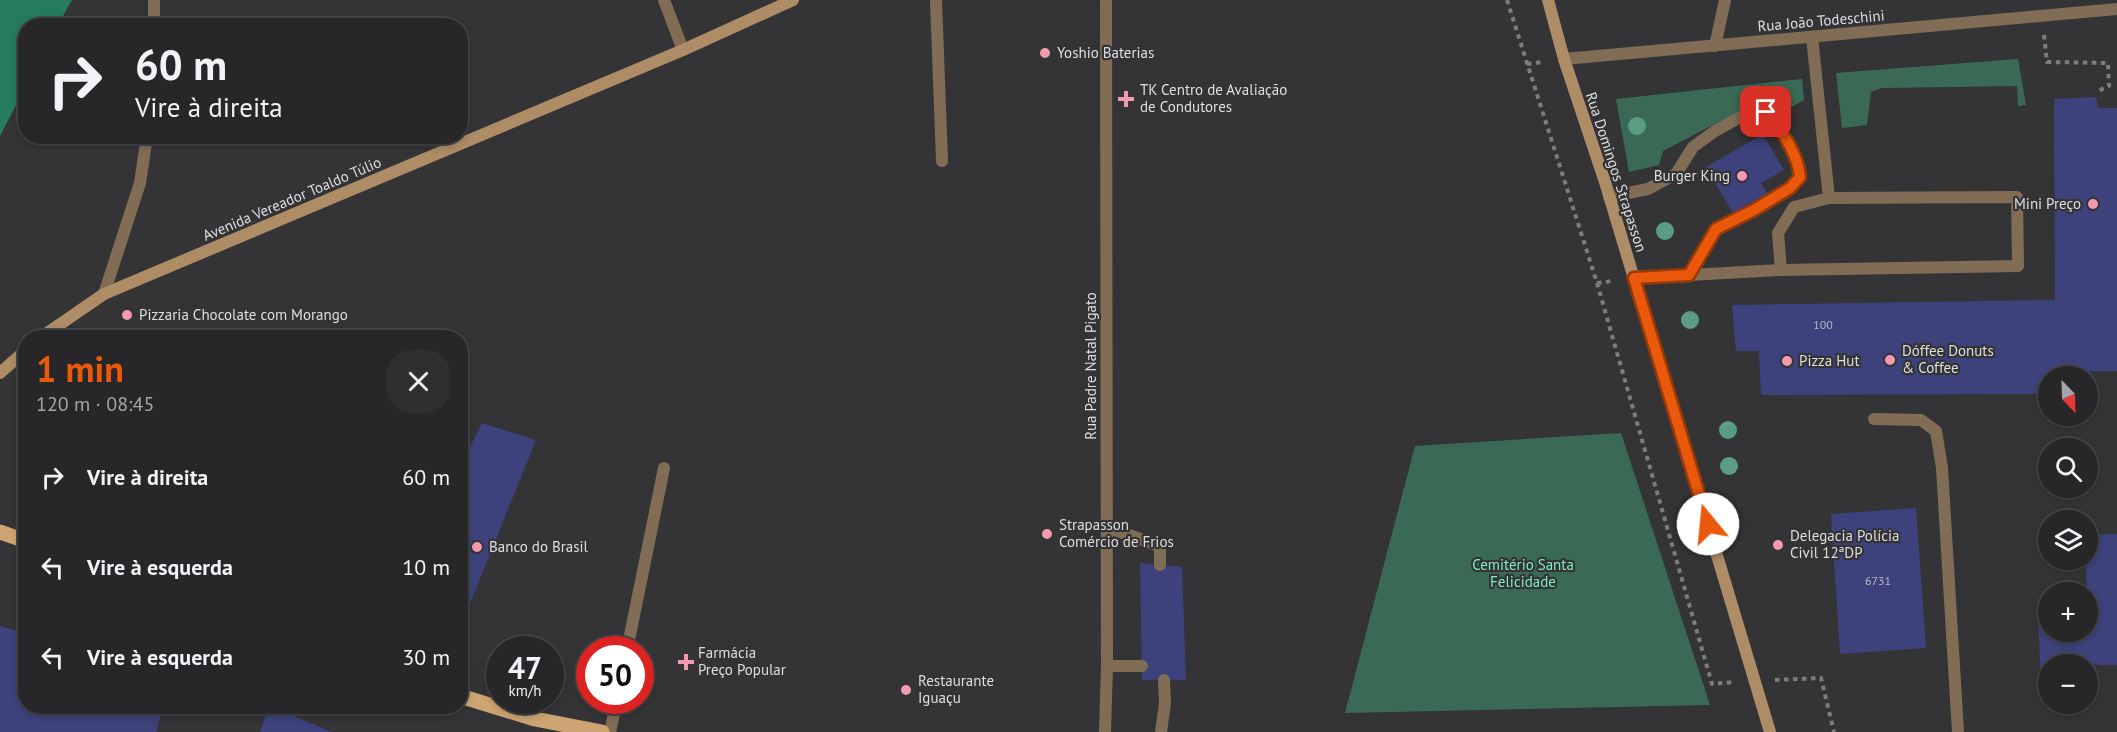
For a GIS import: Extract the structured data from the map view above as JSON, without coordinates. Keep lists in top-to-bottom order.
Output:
{
  "streets": {
    "main road": ["Rua Domingos Strapasson", "Avenida Vereador Toaldo Túlio"],
    "street": ["Rua João Todeschini", "Rua Padre Natal Pigato"]
  },
  "crossings": [
    ["Rua João Todeschini", "Rua Domingos Strapasson"]
  ],
  "parks": ["Cemitério Santa Felicidade"],
  "places": {
    "other": [
      "Yoshio Baterias",
      "Burger King",
      "Mini Preço",
      "Pizzaria Chocolate com Morango",
      "Dóffee Donuts & Coffee",
      "Pizza Hut",
      "Strapasson Comércio de Frios",
      "Delegacia Polícia Civil 12ªDP",
      "Banco do Brasil",
      "Restaurante Iguaçu"
    ],
    "health": ["TK Centro de Avaliação de Condutores", "Farmácia Preço Popular"]
  },
  "house_numbers": ["100", "6731"],
  "north": "bottom right",
  "page": {
    "turn": ["60 m", "Vire à direita"],
    "heading": ["1 min", "120 m · 08:45"],
    "map_buttons": ["+", "−"],
    "list": [
      {
        "name": "Vire à direita",
        "value": "60 m"
      },
      {
        "name": "Vire à esquerda",
        "value": "10 m"
      },
      {
        "name": "Vire à esquerda",
        "value": "30 m"
      }
    ],
    "speed": "47 km/h",
    "limit": "50"
  }
}
